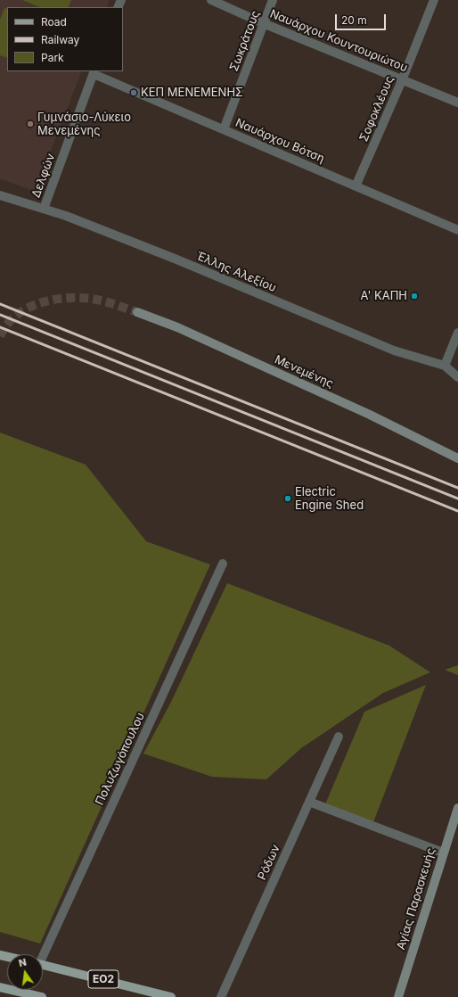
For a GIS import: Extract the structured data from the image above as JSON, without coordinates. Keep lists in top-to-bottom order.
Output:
{
  "streets": {
    "main road": ["ΕΟ2"],
    "street": [
      "Σωκράτους",
      "Ναυάρχου Κουντουριώτου",
      "Σοφοκλέους",
      "Ναυάρχου Βότση",
      "Δελφών",
      "Έλλης Αλεξίου",
      "Μενεμένης",
      "Πολυζωγόπουλου",
      "Ρόδων",
      "Αγίας Παρασκευής"
    ]
  },
  "crossings": [
    ["Σωκράτους", "Ναυάρχου Κουντουριώτου"],
    ["Σωκράτους", "Ναυάρχου Βότση"],
    ["Ναυάρχου Κουντουριώτου", "Σοφοκλέους"],
    ["Σοφοκλέους", "Ναυάρχου Βότση"],
    ["Ναυάρχου Βότση", "Δελφών"],
    ["Δελφών", "Έλλης Αλεξίου"]
  ],
  "places": [
    "ΚΕΠ ΜΕΝΕΜΕΝΗΣ",
    "Γυμνάσιο-Λύκειο Μενεμένης",
    "Α' ΚΑΠΗ",
    "Electric Engine Shed"
  ],
  "legend": ["Road", "Railway", "Park"],
  "scale_bar": "20 m",
  "north": "top"
}
